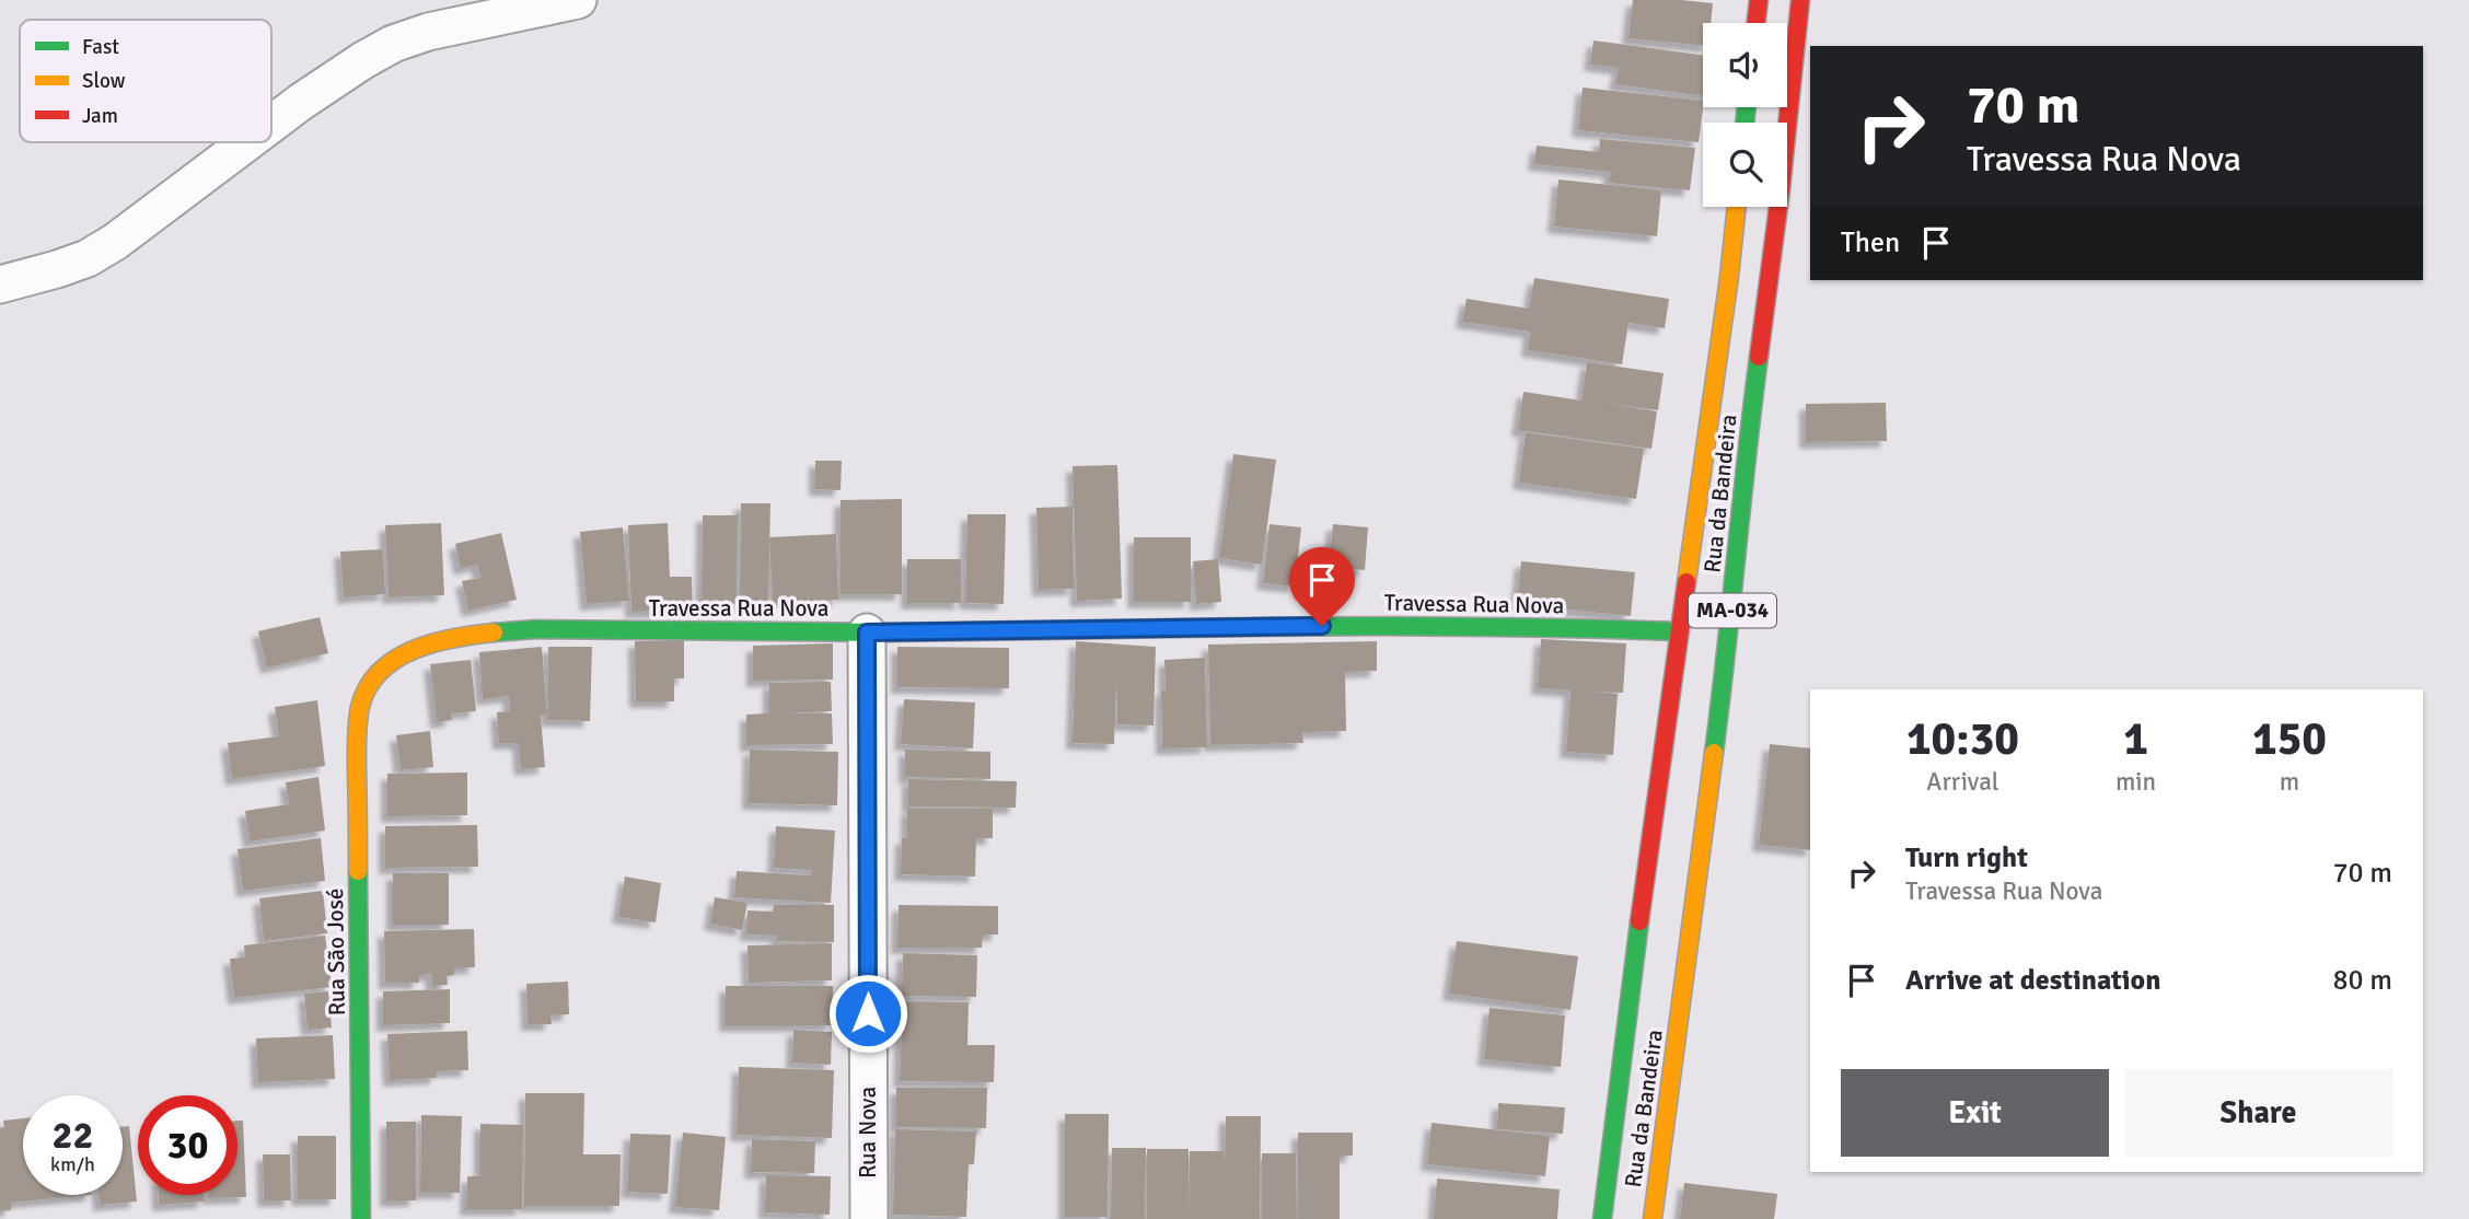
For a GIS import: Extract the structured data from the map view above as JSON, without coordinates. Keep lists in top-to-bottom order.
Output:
{
  "streets": {
    "main road": [
      "Rua da Bandeira",
      "Travessa Rua Nova",
      "MA-034",
      "Rua São José"
    ],
    "street": ["Rua Nova"]
  },
  "crossings": [
    ["Travessa Rua Nova", "MA-034"],
    ["Travessa Rua Nova", "Rua São José"],
    ["Travessa Rua Nova", "Rua Nova"]
  ],
  "legend": ["Fast", "Slow", "Jam"],
  "page": {
    "turn": ["70 m", "Travessa Rua Nova"],
    "then": "Then",
    "eta": [
      "10:30",
      "Arrival",
      "1",
      "min",
      "150",
      "m"
    ],
    "list": [
      {
        "name": "Turn right",
        "note": "Travessa Rua Nova",
        "value": "70 m"
      },
      {
        "name": "Arrive at destination",
        "value": "80 m"
      }
    ],
    "buttons": ["Exit", "Share"],
    "speed": "22 km/h",
    "limit": "30"
  }
}
